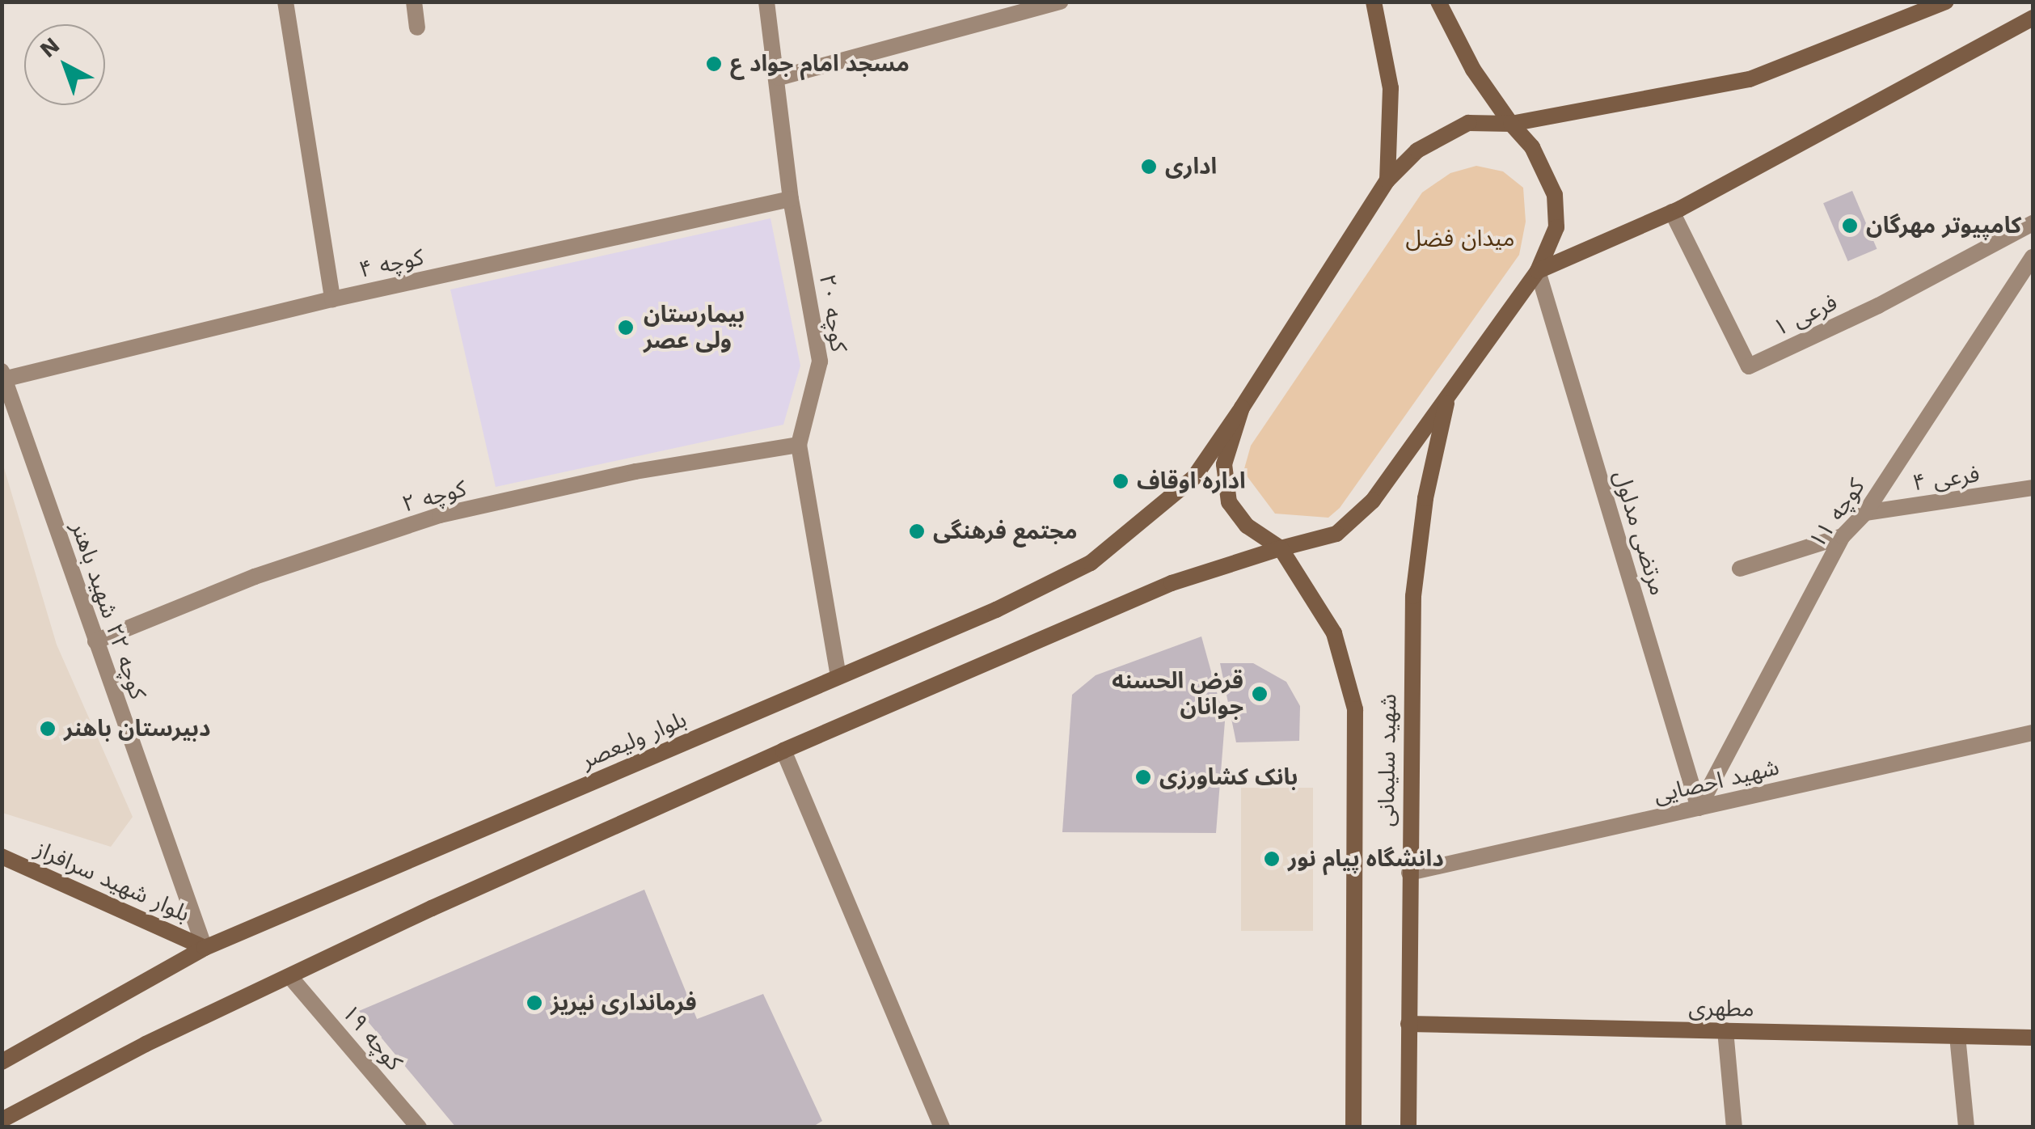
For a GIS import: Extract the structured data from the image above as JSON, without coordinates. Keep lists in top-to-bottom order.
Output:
{
  "streets": {
    "main road": [
      "بلوار ولیعصر",
      "شهید سلیمانی",
      "بلوار شهید سرافراز",
      "مطهری"
    ],
    "street": [
      "کوچه ۴",
      "کوچه ۲۰",
      "فرعی ۱",
      "فرعی ۴",
      "کوچه ۲",
      "کوچه ۱۱",
      "مرتضی مدلول",
      "کوچه ۲۲ شهید باهنر",
      "شهید احصایی",
      "کوچه ۱۹"
    ]
  },
  "crossings": [
    ["کوچه ۴", "کوچه ۲۰"],
    ["کوچه ۴", "کوچه ۲۲ شهید باهنر"],
    ["کوچه ۲۰", "کوچه ۲"],
    ["کوچه ۲۰", "بلوار ولیعصر"],
    ["فرعی ۴", "کوچه ۱۱"],
    ["کوچه ۲", "کوچه ۲۲ شهید باهنر"],
    ["کوچه ۱۱", "مرتضی مدلول"],
    ["کوچه ۱۱", "شهید احصایی"],
    ["مرتضی مدلول", "شهید احصایی"],
    ["کوچه ۲۲ شهید باهنر", "بلوار ولیعصر"],
    ["کوچه ۲۲ شهید باهنر", "بلوار شهید سرافراز"],
    ["بلوار ولیعصر", "بلوار شهید سرافراز"],
    ["شهید سلیمانی", "شهید احصایی"],
    ["شهید سلیمانی", "مطهری"]
  ],
  "parks": ["میدان فضل"],
  "places": [
    "مسجد امام جواد ع",
    "اداری",
    "کامپیوتر مهرگان",
    "بیمارستان ولی عصر",
    "اداره اوقاف",
    "مجتمع فرهنگی",
    "قرض الحسنه جوانان",
    "دبیرستان باهنر",
    "بانک کشاورزی",
    "دانشگاه پیام نور",
    "فرمانداری نیریز"
  ],
  "north": "top left"
}
